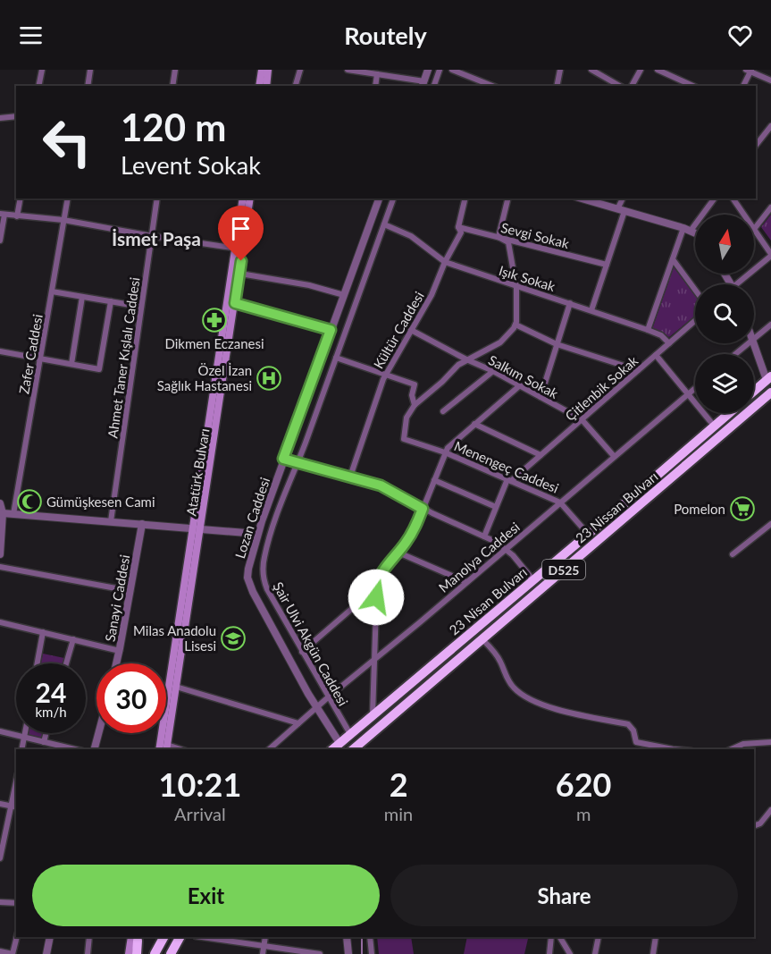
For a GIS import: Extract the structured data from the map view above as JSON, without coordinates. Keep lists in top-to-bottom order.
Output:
{
  "streets": {
    "highway": ["23 Nissan Bulvarı", "D525", "23 Nisan Bulvarı"],
    "main road": ["Atatürk Bulvarı"],
    "street": [
      "Sevgi Sokak",
      "Işık Sokak",
      "Kültür Caddesi",
      "Zafer Caddesi",
      "Ahmet Taner Kışlalı Caddesi",
      "Salkım Sokak",
      "Çitlenbik Sokak",
      "Menengeç Caddesi",
      "Lozan Caddesi",
      "Manolya Caddesi",
      "Sanayi Caddesi",
      "Şair Ulvi Akgün Caddesi"
    ]
  },
  "crossings": [
    ["Sevgi Sokak", "Kültür Caddesi"],
    ["Işık Sokak", "Kültür Caddesi"],
    ["Işık Sokak", "Çitlenbik Sokak"],
    ["Işık Sokak", "Şair Ulvi Akgün Caddesi"],
    ["Kültür Caddesi", "Salkım Sokak"],
    ["Salkım Sokak", "Çitlenbik Sokak"],
    ["Salkım Sokak", "Manolya Caddesi"],
    ["Çitlenbik Sokak", "Menengeç Caddesi"],
    ["Menengeç Caddesi", "Manolya Caddesi"],
    ["Menengeç Caddesi", "23 Nisan Bulvarı"],
    ["Lozan Caddesi", "Manolya Caddesi"],
    ["Lozan Caddesi", "D525"],
    ["Manolya Caddesi", "Şair Ulvi Akgün Caddesi"],
    ["D525", "23 Nisan Bulvarı"],
    ["D525", "Şair Ulvi Akgün Caddesi"],
    ["23 Nisan Bulvarı", "Şair Ulvi Akgün Caddesi"]
  ],
  "districts": ["İsmet Paşa"],
  "places": {
    "pharmacy": ["Dikmen Eczanesi"],
    "hospital": ["Özel İzan Sağlık Hastanesi"],
    "mosque": ["Gümüşkesen Cami"],
    "supermarket": ["Pomelon"],
    "school or university": ["Milas Anadolu Lisesi"]
  },
  "north": "top",
  "page": {
    "header": "Routely",
    "turn": ["120 m", "Levent Sokak"],
    "speed": "24 km/h",
    "limit": "30",
    "eta": [
      "10:21",
      "Arrival",
      "2",
      "min",
      "620",
      "m"
    ],
    "buttons": ["Exit", "Share"]
  }
}
